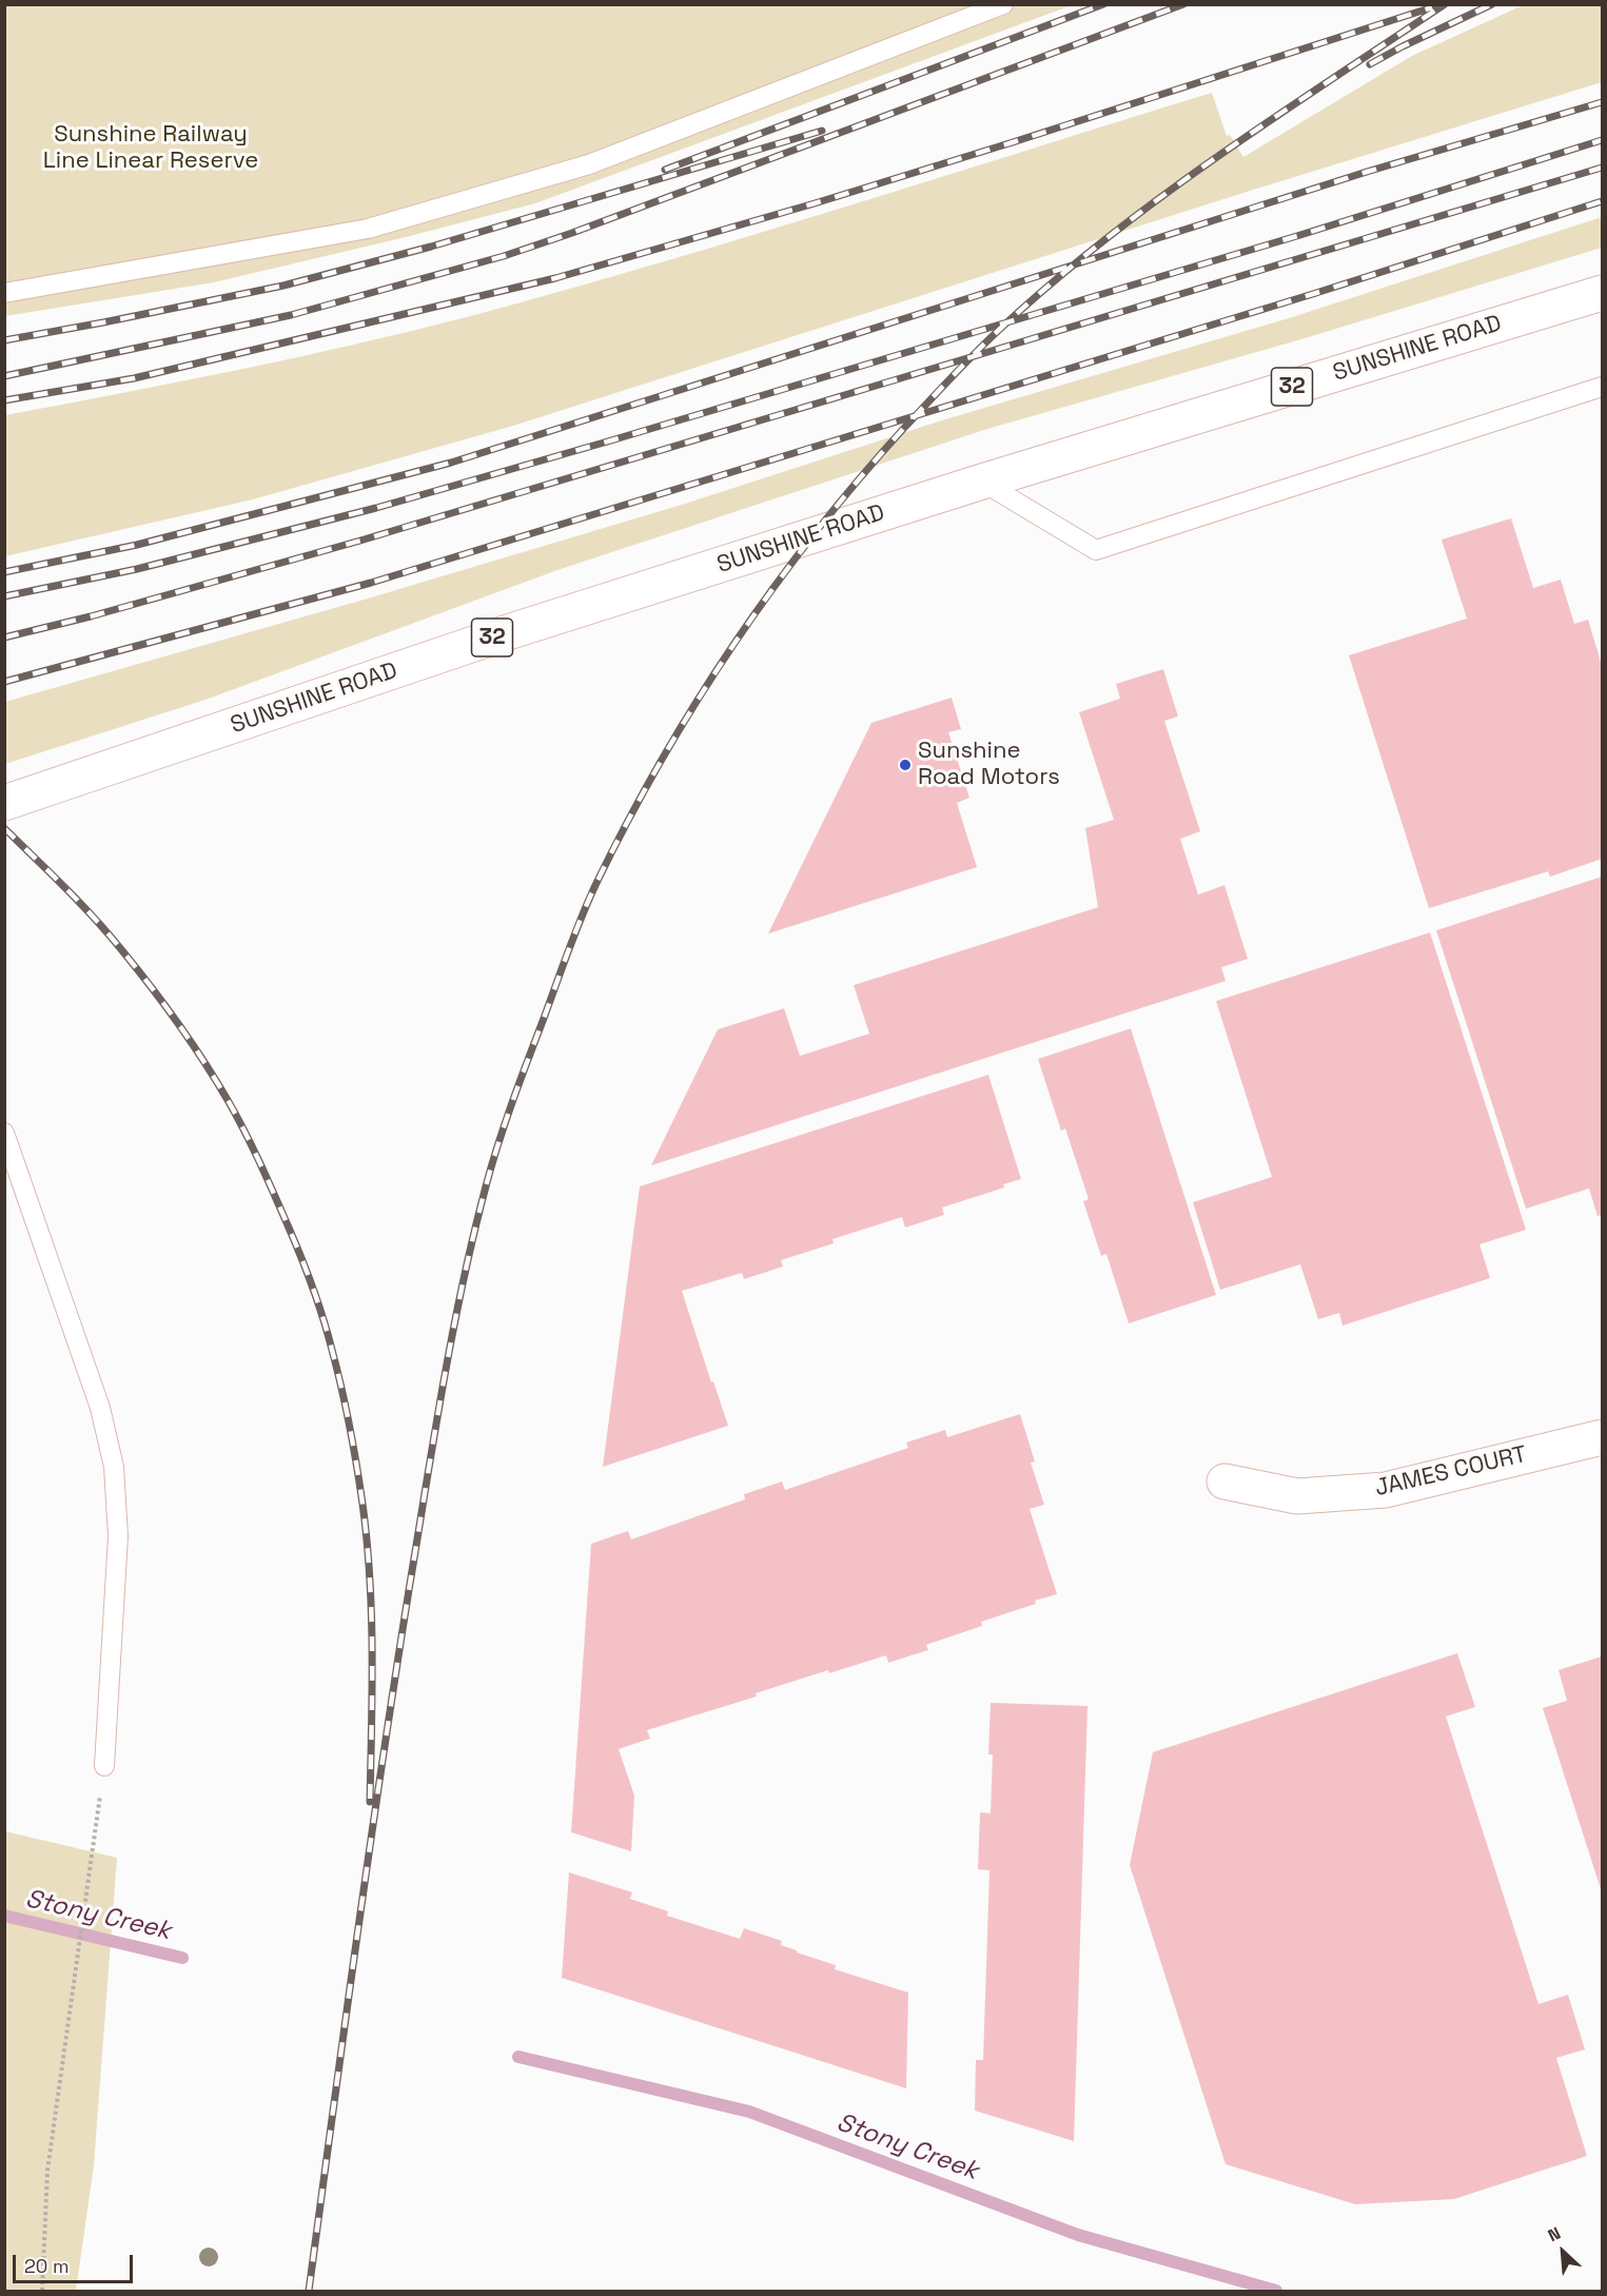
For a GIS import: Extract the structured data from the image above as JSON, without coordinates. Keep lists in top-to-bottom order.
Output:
{
  "streets": {
    "main road": ["SUNSHINE ROAD", "32", "JAMES COURT"]
  },
  "water": ["Stony Creek"],
  "parks": ["Sunshine Railway Line Linear Reserve"],
  "places": ["Sunshine Road Motors"],
  "scale_bar": "20 m",
  "north": "top left"
}
